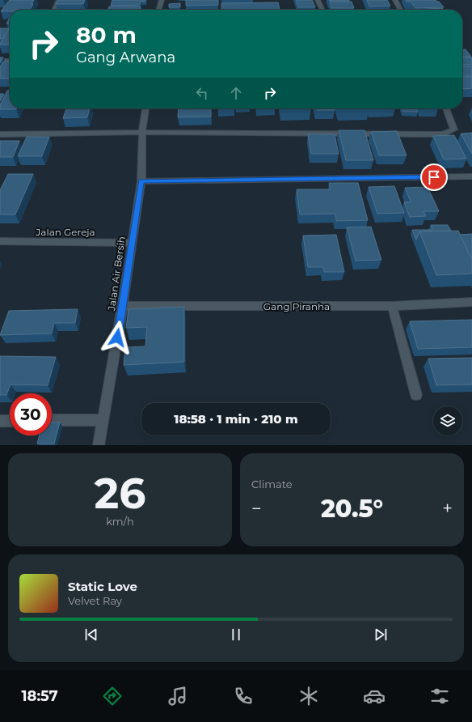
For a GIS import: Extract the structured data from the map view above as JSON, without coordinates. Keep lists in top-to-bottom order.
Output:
{
  "streets": {
    "street": ["Jalan Gereja", "Jalan Air Bersih", "Gang Piranha"]
  },
  "crossings": [
    ["Jalan Gereja", "Jalan Air Bersih"],
    ["Jalan Air Bersih", "Gang Piranha"]
  ],
  "page": {
    "turn": ["80 m", "Gang Arwana"],
    "limit": "30",
    "trip": "18:58 · 1 min · 210 m",
    "tile": [
      ["26", "km/h"],
      "Climate"
    ],
    "heat": ["−", "20.5°", "+"],
    "song": ["Static Love", "Velvet Ray"],
    "tabs": "18:57"
  }
}
